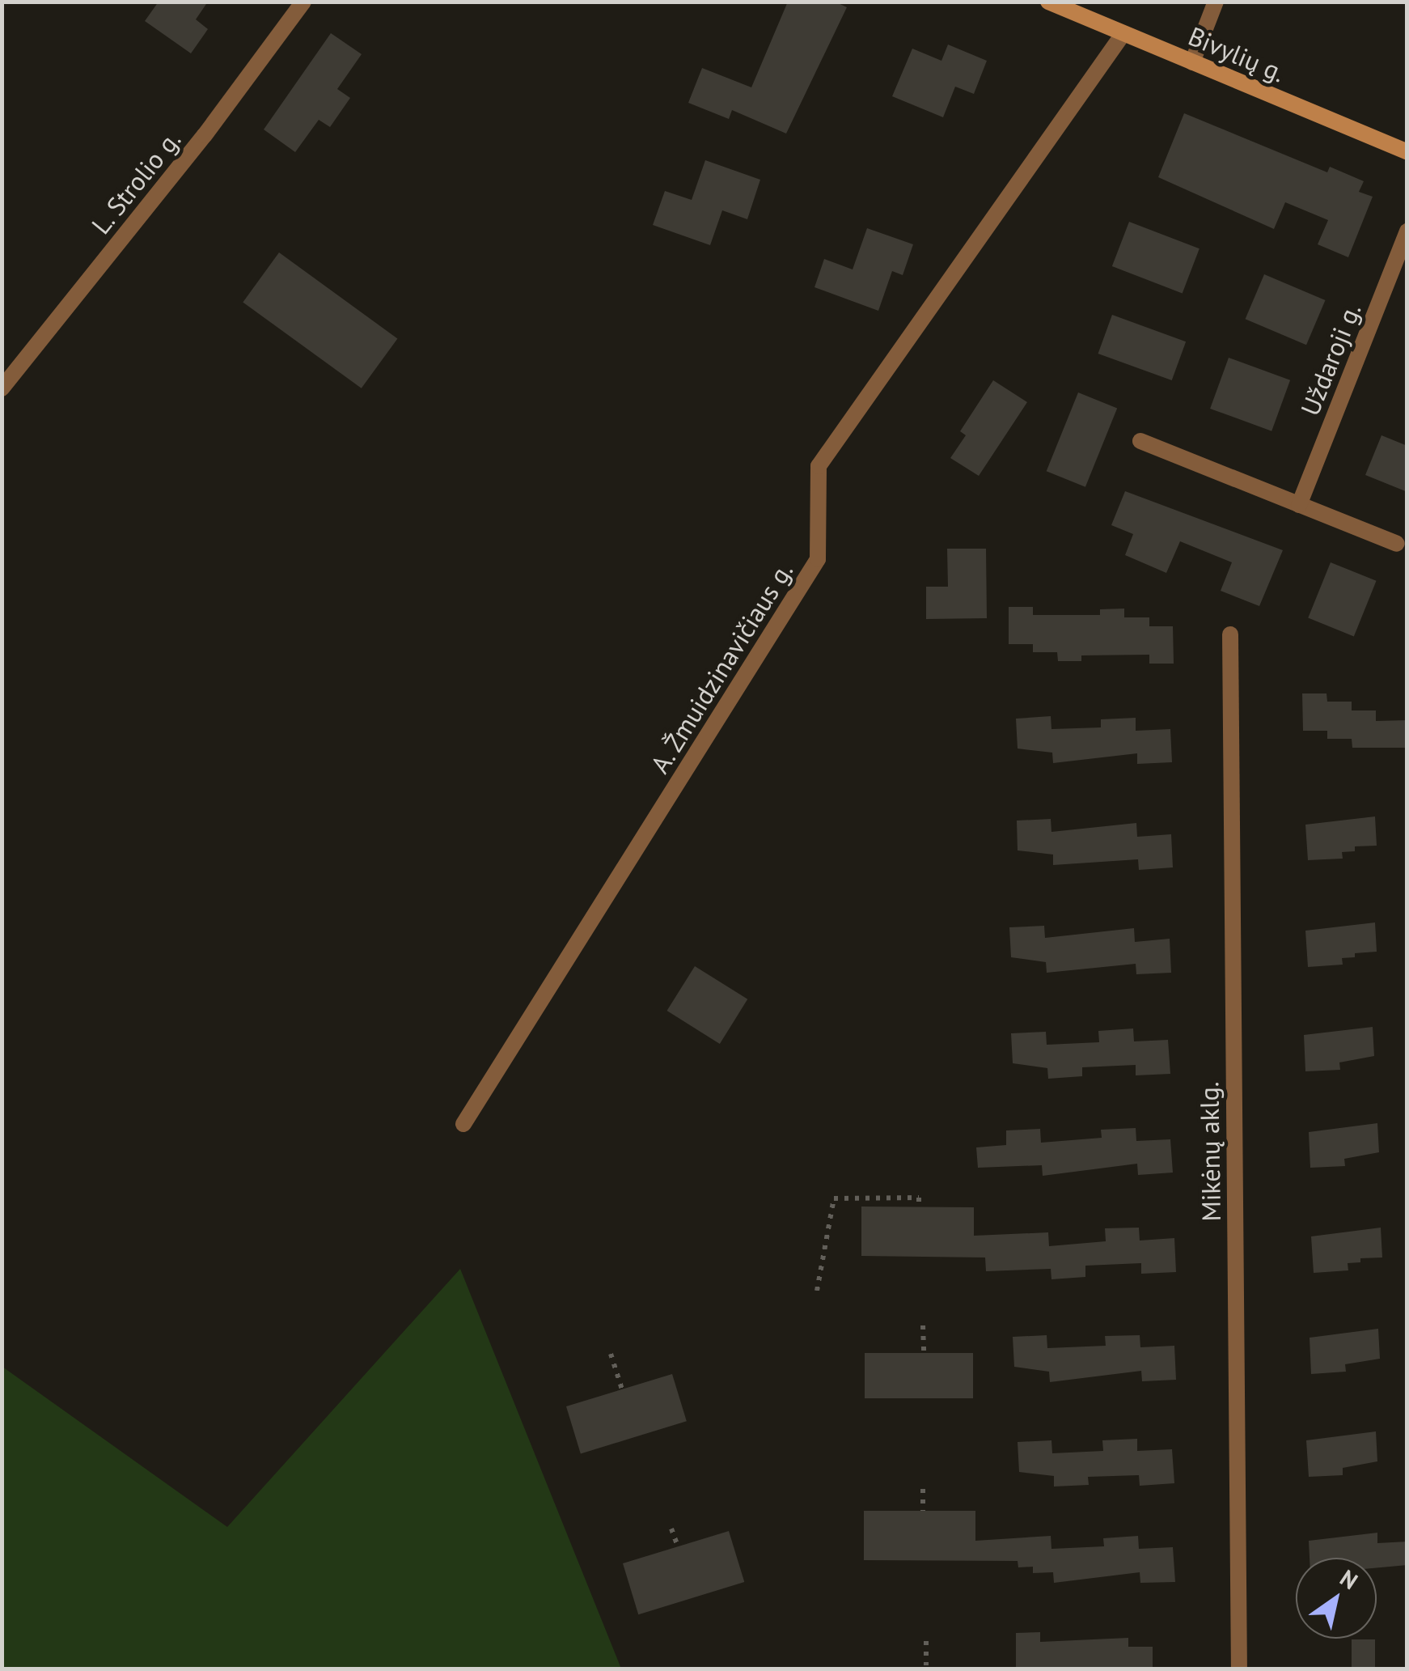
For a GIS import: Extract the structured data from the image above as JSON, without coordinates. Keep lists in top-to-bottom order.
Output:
{
  "streets": {
    "street": [
      "Bivylių g.",
      "L. Strolio g.",
      "Uždaroji g.",
      "A. Žmuidzinavičiaus g.",
      "Mikėnų aklg."
    ]
  },
  "crossings": [
    ["Bivylių g.", "A. Žmuidzinavičiaus g."]
  ],
  "north": "top right"
}
